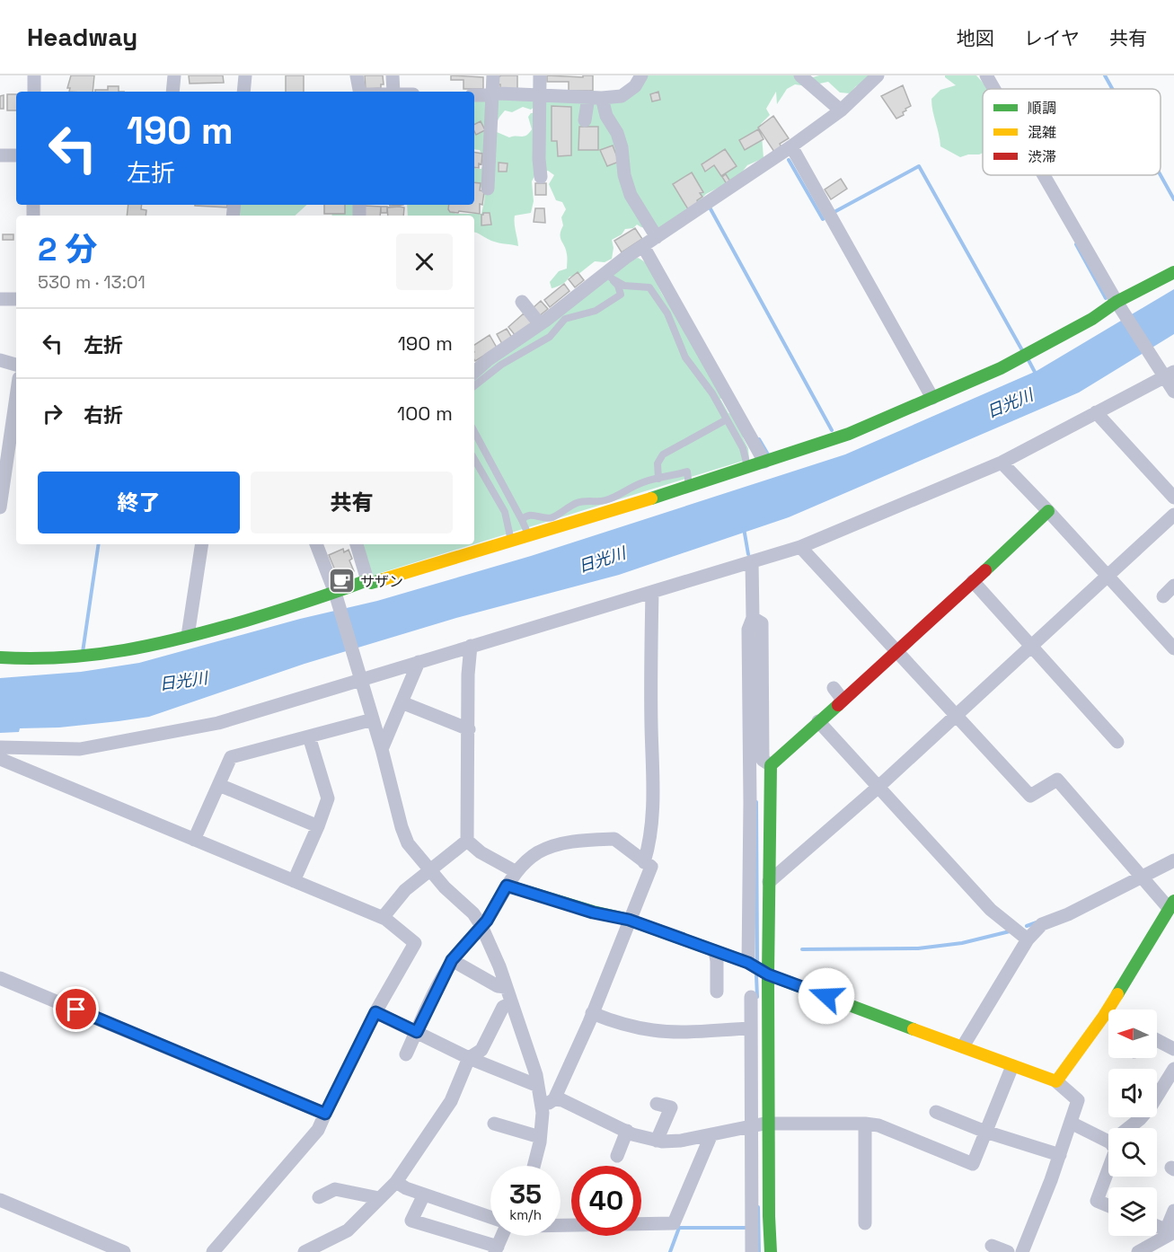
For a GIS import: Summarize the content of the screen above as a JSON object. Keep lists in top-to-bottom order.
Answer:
{
  "water": ["日光川"],
  "places": {
    "cafe": ["サザン"]
  },
  "legend": ["順調", "混雑", "渋滞"],
  "north": "left",
  "page": {
    "header": "Headway",
    "nav": ["地図", "レイヤ", "共有"],
    "turn": ["190 m", "左折"],
    "heading": ["2 分", "530 m · 13:01"],
    "list": [
      {
        "name": "左折",
        "value": "190 m"
      },
      {
        "name": "右折",
        "value": "100 m"
      }
    ],
    "buttons": ["終了", "共有"],
    "speed": "35 km/h",
    "limit": "40"
  }
}
